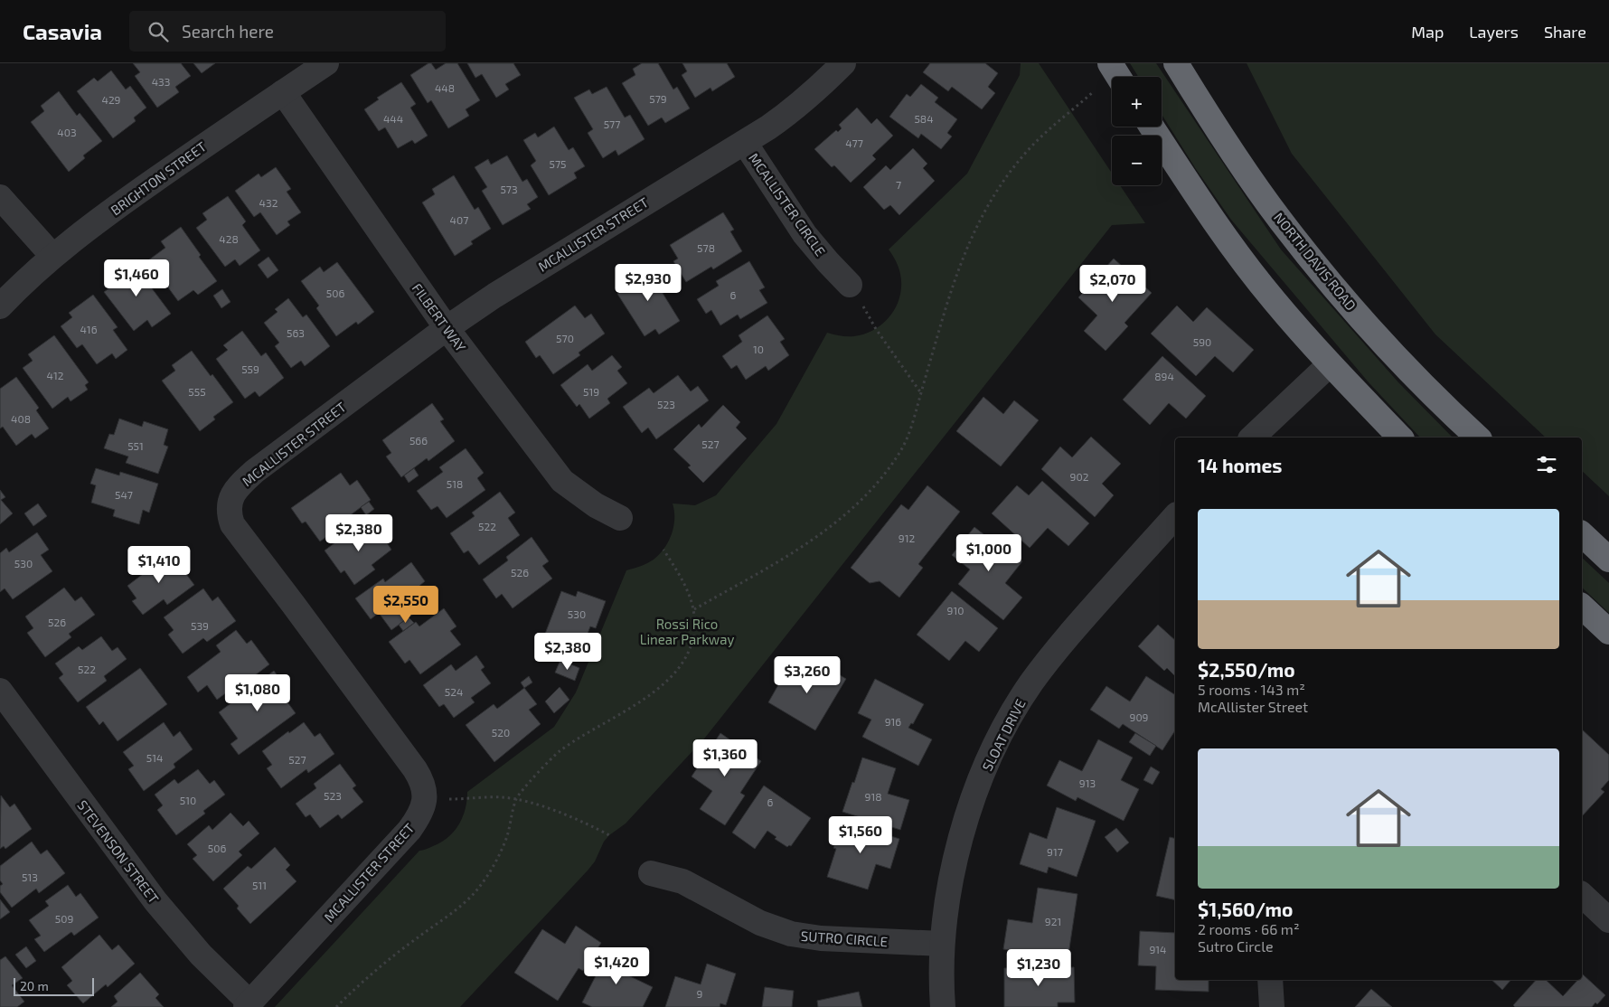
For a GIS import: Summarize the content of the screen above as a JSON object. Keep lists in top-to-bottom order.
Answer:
{
  "streets": {
    "highway": ["NORTH DAVIS ROAD"],
    "street": [
      "BRIGHTON STREET",
      "MCALLISTER CIRCLE",
      "MCALLISTER STREET",
      "FILBERT WAY",
      "SLOAT DRIVE",
      "STEVENSON STREET",
      "SUTRO CIRCLE"
    ]
  },
  "crossings": [
    ["BRIGHTON STREET", "FILBERT WAY"],
    ["MCALLISTER CIRCLE", "MCALLISTER STREET"],
    ["MCALLISTER STREET", "FILBERT WAY"],
    ["MCALLISTER STREET", "STEVENSON STREET"],
    ["SLOAT DRIVE", "SUTRO CIRCLE"]
  ],
  "parks": ["Rossi Rico Linear Parkway"],
  "house_numbers": [
    "433",
    "448",
    "579",
    "429",
    "444",
    "584",
    "577",
    "403",
    "477",
    "575",
    "7",
    "573",
    "432",
    "407",
    "428",
    "578",
    "506",
    "6",
    "416",
    "563",
    "570",
    "590",
    "10",
    "559",
    "412",
    "894",
    "555",
    "519",
    "523",
    "408",
    "566",
    "527",
    "551",
    "902",
    "518",
    "547",
    "522",
    "912",
    "530",
    "526",
    "910",
    "530",
    "526",
    "539",
    "522",
    "524",
    "909",
    "916",
    "520",
    "514",
    "527",
    "913",
    "523",
    "918",
    "510",
    "6",
    "506",
    "917",
    "513",
    "511",
    "509",
    "921",
    "914",
    "9"
  ],
  "scale_bar": "20 m",
  "page": {
    "header": "Casavia",
    "search": "Search here",
    "nav": ["Map", "Layers", "Share"],
    "map_buttons": ["+", "−"],
    "price": [
      "$1,460",
      "$2,930",
      "$2,070",
      "$2,380",
      "$1,000",
      "$1,410",
      "$2,550",
      "$2,380",
      "$3,260",
      "$1,080",
      "$1,360",
      "$1,560",
      "$1,420",
      "$1,230"
    ],
    "heading": "14 homes",
    "list": [
      {
        "name": "$2,550/mo",
        "note": "5 rooms · 143 m² · McAllister Street"
      },
      {
        "name": "$1,560/mo",
        "note": "2 rooms · 66 m² · Sutro Circle"
      }
    ],
    "scale": "20 m"
  }
}
